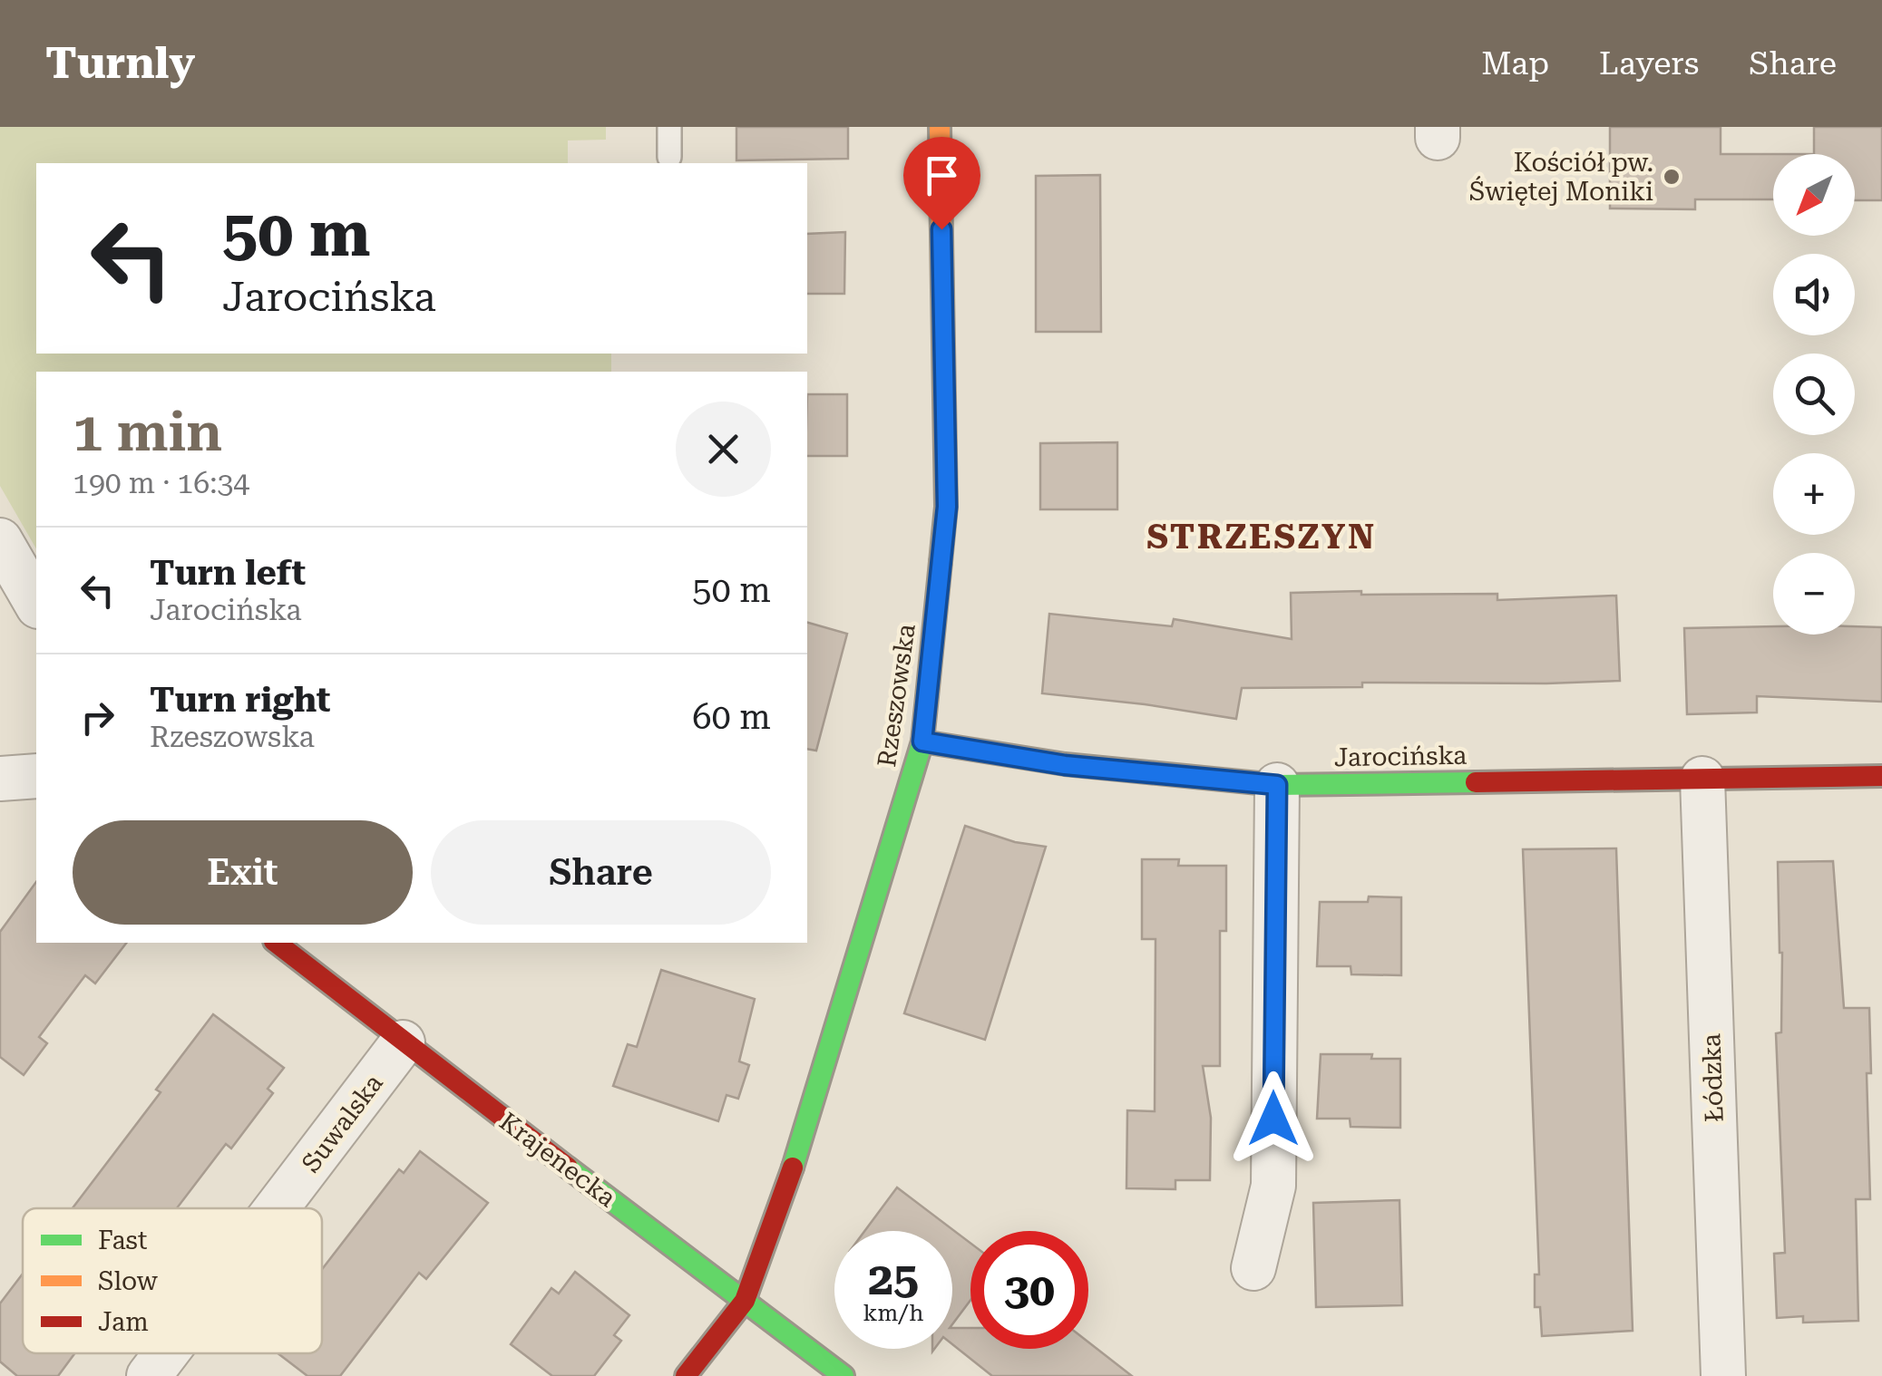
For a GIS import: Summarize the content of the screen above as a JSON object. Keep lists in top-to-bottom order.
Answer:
{
  "streets": {
    "street": [
      "Rzeszowska",
      "Jarocińska",
      "Łódzka",
      "Suwalska",
      "Krajenecka"
    ]
  },
  "crossings": [
    ["Rzeszowska", "Jarocińska"],
    ["Rzeszowska", "Krajenecka"],
    ["Jarocińska", "Łódzka"],
    ["Suwalska", "Krajenecka"]
  ],
  "districts": ["STRZESZYN"],
  "places": ["Kościół pw. Świętej Moniki"],
  "legend": ["Fast", "Slow", "Jam"],
  "north": "bottom left",
  "page": {
    "header": "Turnly",
    "nav": ["Map", "Layers", "Share"],
    "map_buttons": ["+", "−"],
    "turn": ["50 m", "Jarocińska"],
    "heading": ["1 min", "190 m · 16:34"],
    "list": [
      {
        "name": "Turn left",
        "note": "Jarocińska",
        "value": "50 m"
      },
      {
        "name": "Turn right",
        "note": "Rzeszowska",
        "value": "60 m"
      }
    ],
    "buttons": ["Exit", "Share"],
    "speed": "25 km/h",
    "limit": "30"
  }
}
